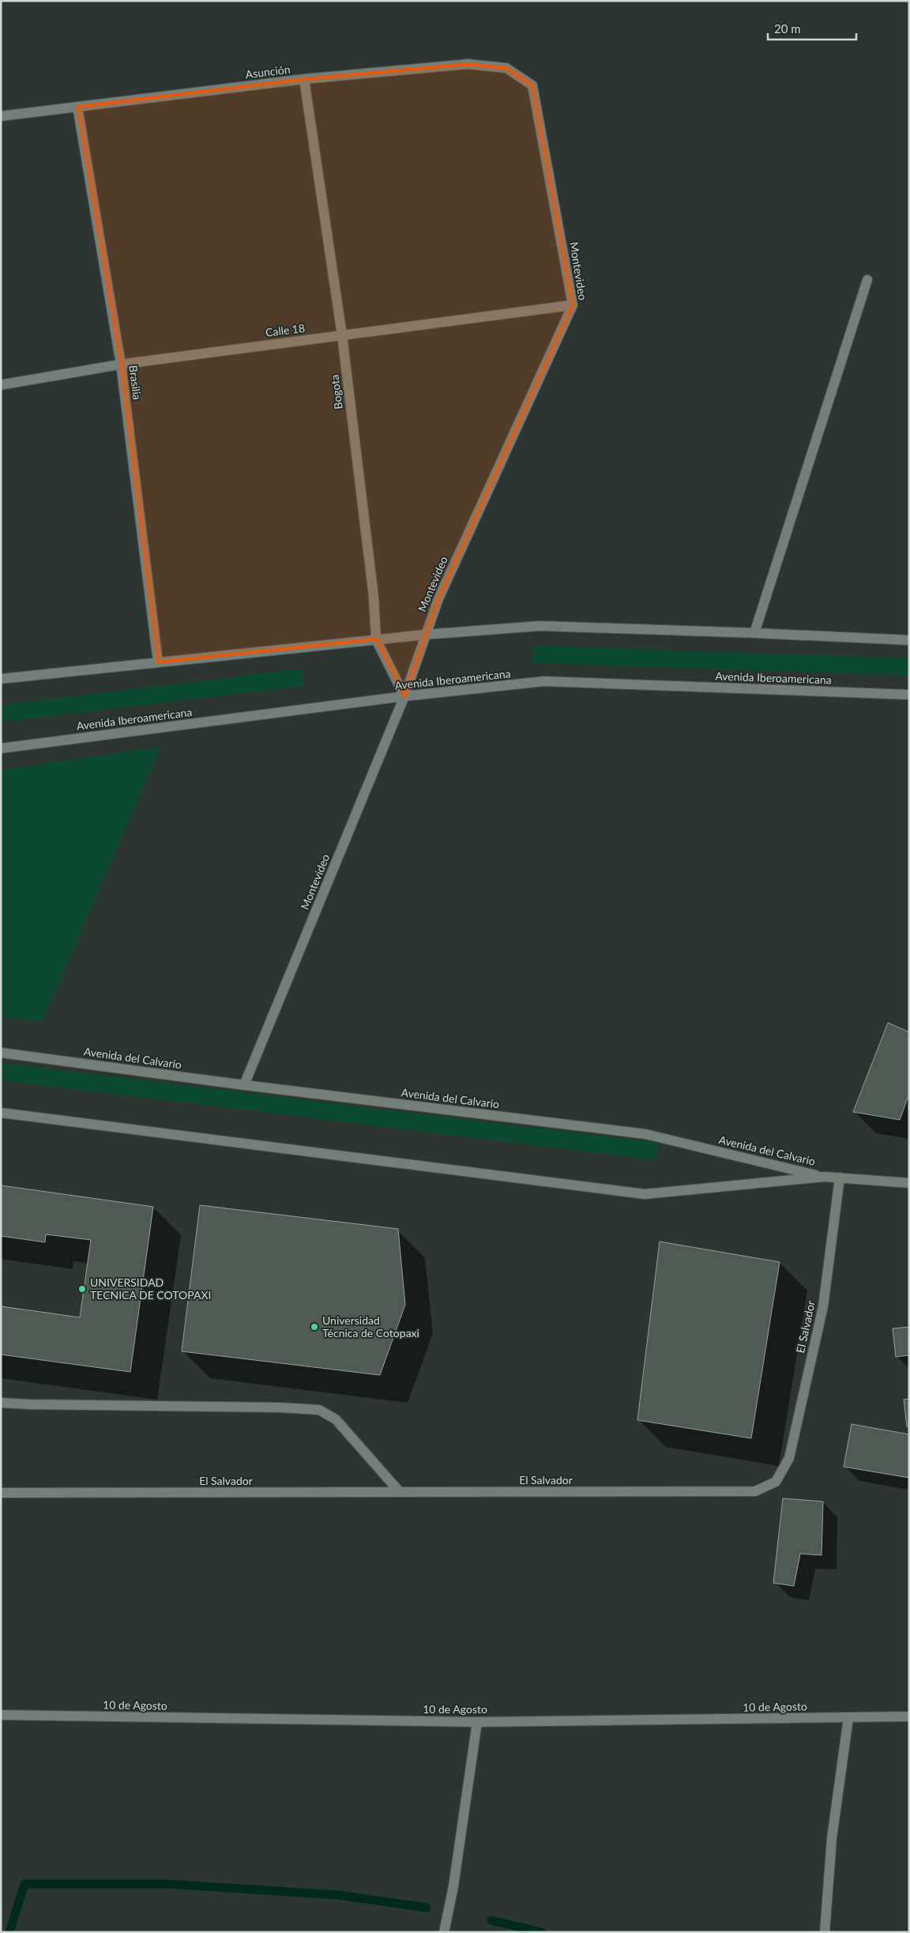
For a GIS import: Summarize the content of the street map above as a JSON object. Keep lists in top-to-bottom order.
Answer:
{
  "streets": {
    "street": [
      "Asunción",
      "Montevideo",
      "Calle 18",
      "Brasilia",
      "Bogota",
      "Avenida Iberoamericana",
      "Avenida del Calvario",
      "El Salvador",
      "10 de Agosto"
    ]
  },
  "crossings": [
    ["Asunción", "Montevideo"],
    ["Asunción", "Brasilia"],
    ["Asunción", "Bogota"],
    ["Montevideo", "Calle 18"],
    ["Montevideo", "Bogota"],
    ["Montevideo", "Avenida Iberoamericana"],
    ["Montevideo", "Avenida del Calvario"],
    ["Calle 18", "Brasilia"],
    ["Calle 18", "Bogota"],
    ["Bogota", "Avenida Iberoamericana"]
  ],
  "places": ["UNIVERSIDAD TECNICA DE COTOPAXI", "Universidad Técnica de Cotopaxi"],
  "scale_bar": "20 m"
}
